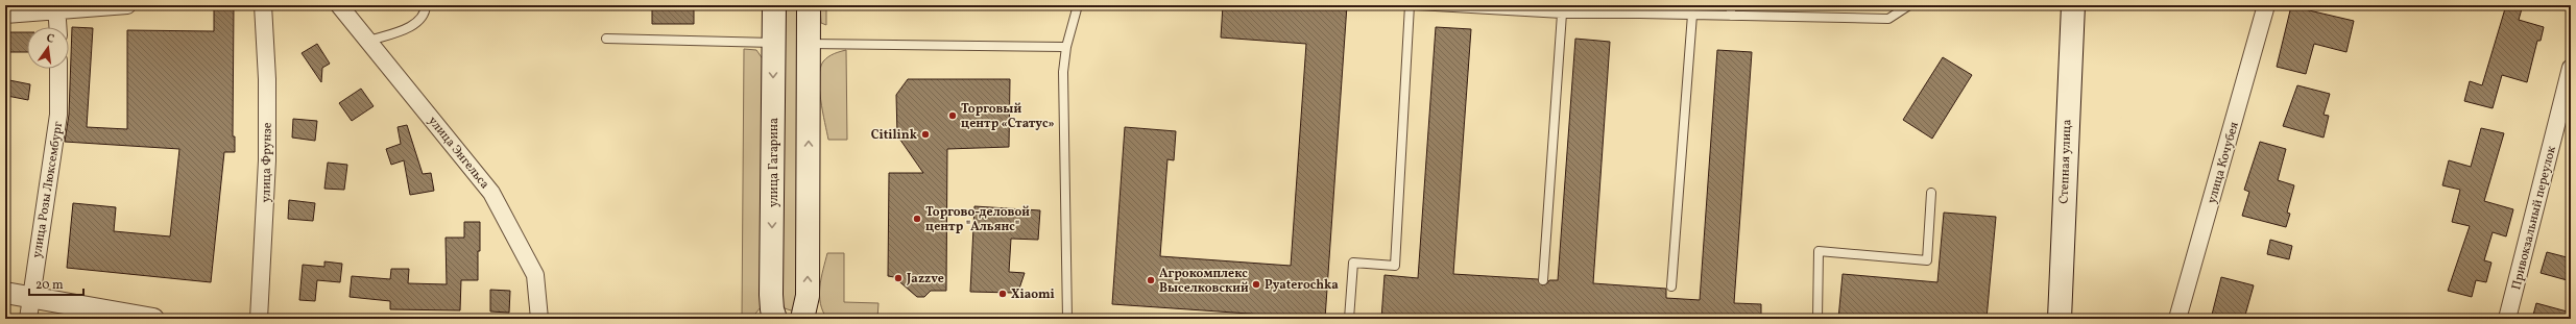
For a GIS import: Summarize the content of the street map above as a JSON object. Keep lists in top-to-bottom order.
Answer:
{
  "streets": {
    "main road": ["Степная улица", "улица Гагарина"],
    "street": [
      "улица Энгельса",
      "улица Фрунзе",
      "улица Кочубея",
      "улица Розы Люксембург",
      "Привокзальный переулок"
    ]
  },
  "places": [
    "Торговый центр «Статус»",
    "Citilink",
    "Торгово-деловой центр \"Альянс\"",
    "Jazzve",
    "Агрокомплекс Выселковский",
    "Pyaterochka",
    "Xiaomi"
  ],
  "scale_bar": "20 m",
  "north": "top"
}
